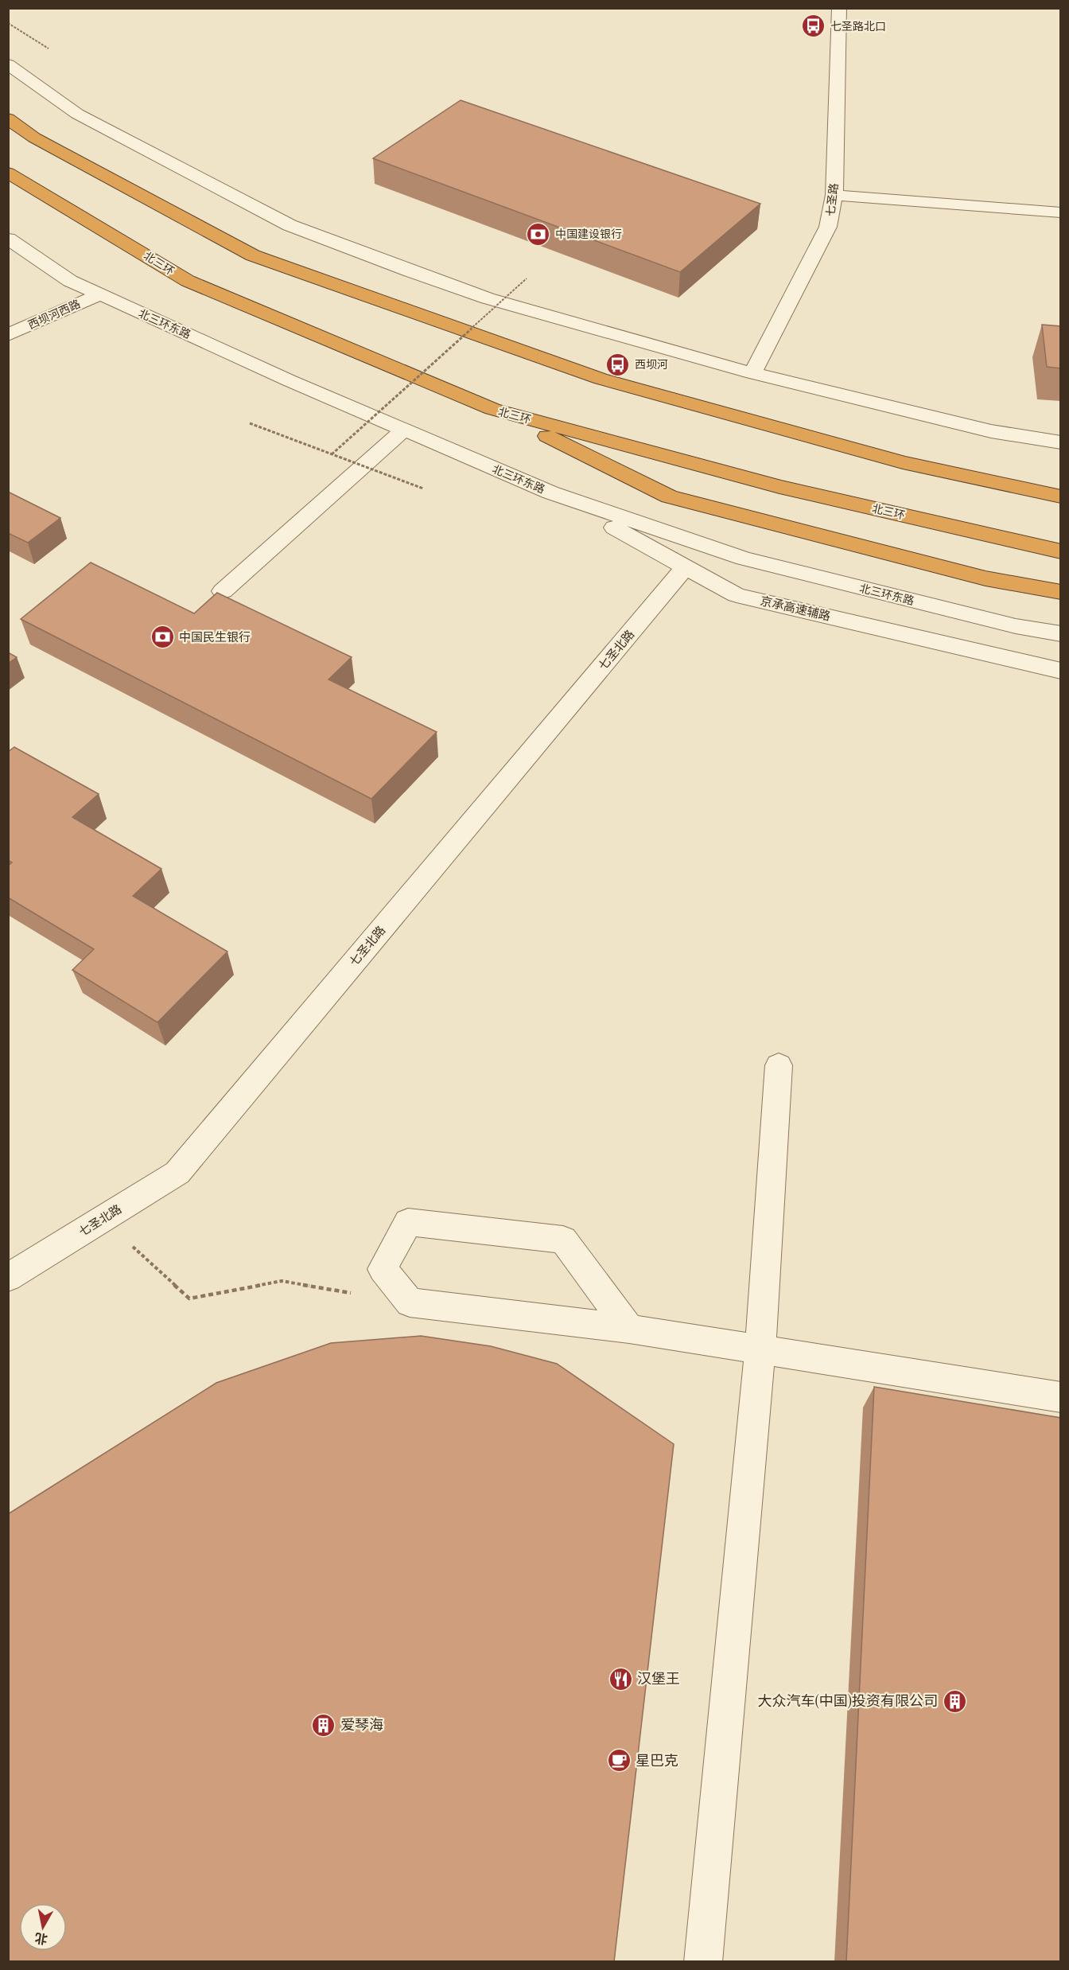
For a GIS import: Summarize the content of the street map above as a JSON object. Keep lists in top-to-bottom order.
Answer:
{
  "streets": {
    "highway": ["北三环"],
    "street": [
      "七圣路",
      "西坝河西路",
      "北三环东路",
      "京承高速辅路",
      "七圣北路"
    ]
  },
  "crossings": [
    ["西坝河西路", "北三环东路"],
    ["北三环东路", "京承高速辅路"],
    ["京承高速辅路", "七圣北路"]
  ],
  "places": {
    "bus stop": ["七圣路北口", "西坝河"],
    "bank": ["中国建设银行", "中国民生银行"],
    "restaurant": ["汉堡王"],
    "building": ["大众汽车(中国)投资有限公司", "爱琴海"],
    "cafe": ["星巴克"]
  },
  "north": "bottom"
}
